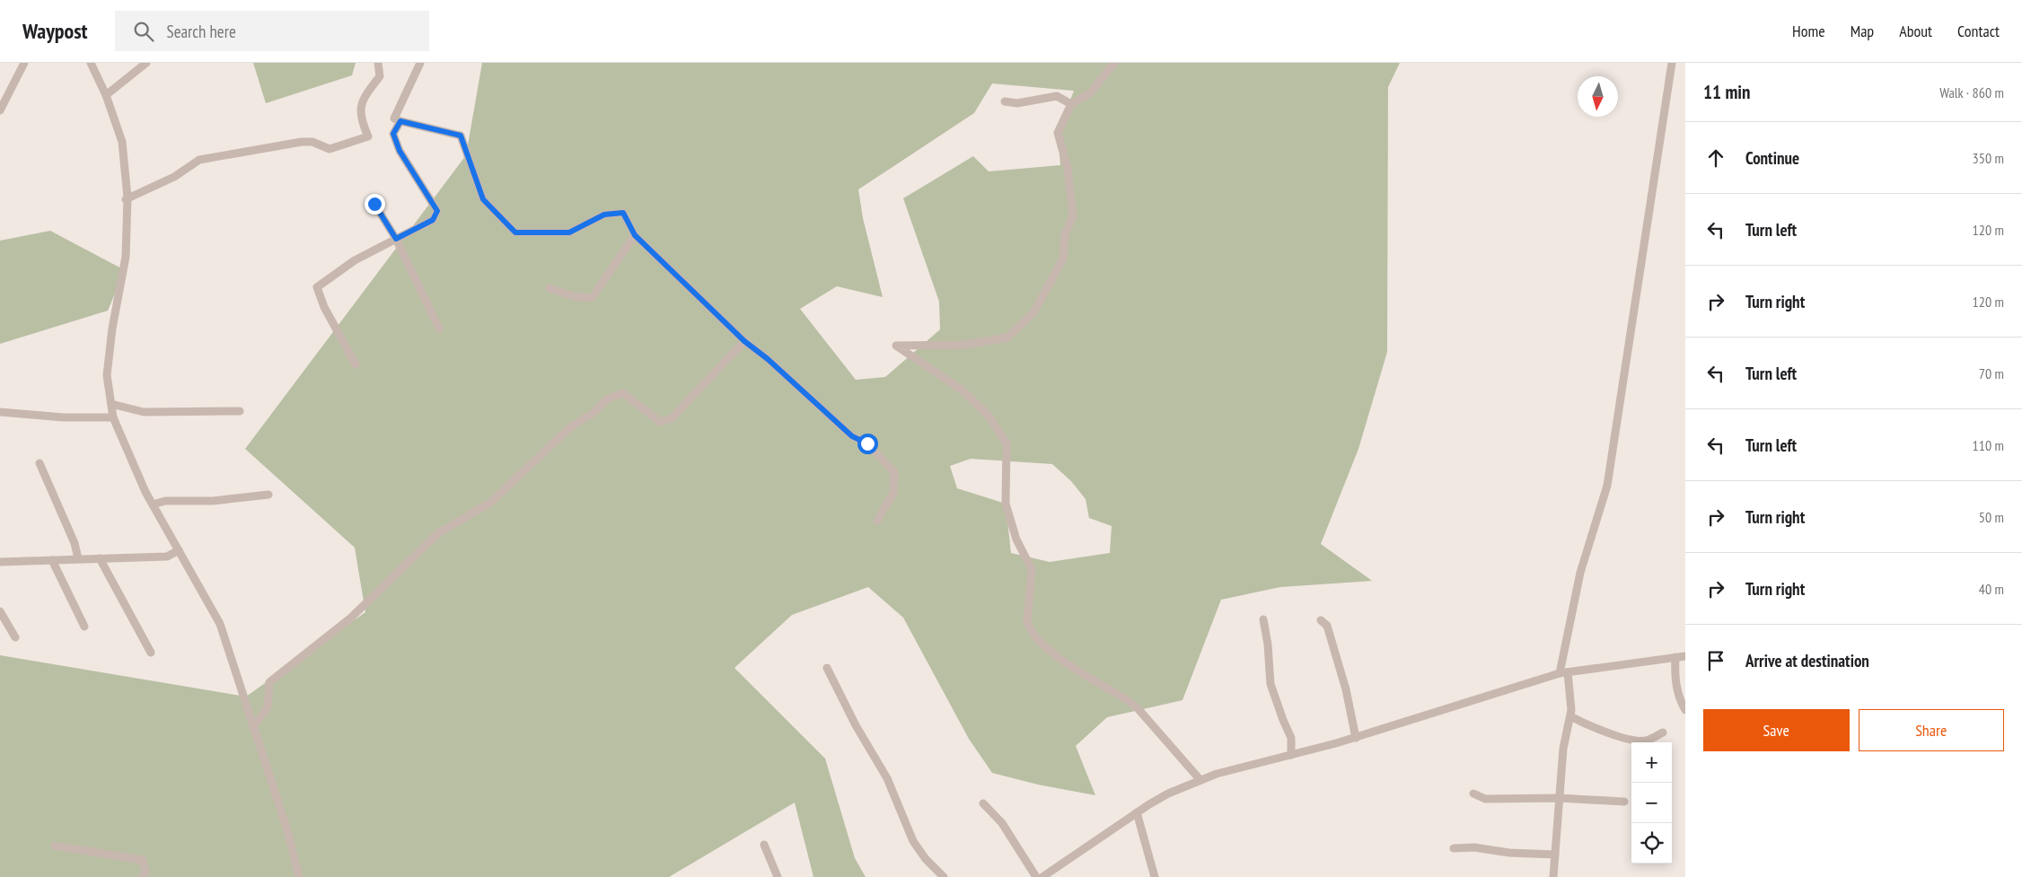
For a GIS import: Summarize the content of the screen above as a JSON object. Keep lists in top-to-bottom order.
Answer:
{
  "north": "bottom",
  "page": {
    "header": "Waypost",
    "search": "Search here",
    "nav": [
      "Home",
      "Map",
      "About",
      "Contact"
    ],
    "heading": ["11 min", "Walk · 860 m"],
    "list": [
      ["Continue", "350 m"],
      ["Turn left", "120 m"],
      ["Turn right", "120 m"],
      ["Turn left", "70 m"],
      ["Turn left", "110 m"],
      ["Turn right", "50 m"],
      ["Turn right", "40 m"],
      "Arrive at destination"
    ],
    "buttons": ["Save", "Share"],
    "map_buttons": ["+", "−"]
  }
}
